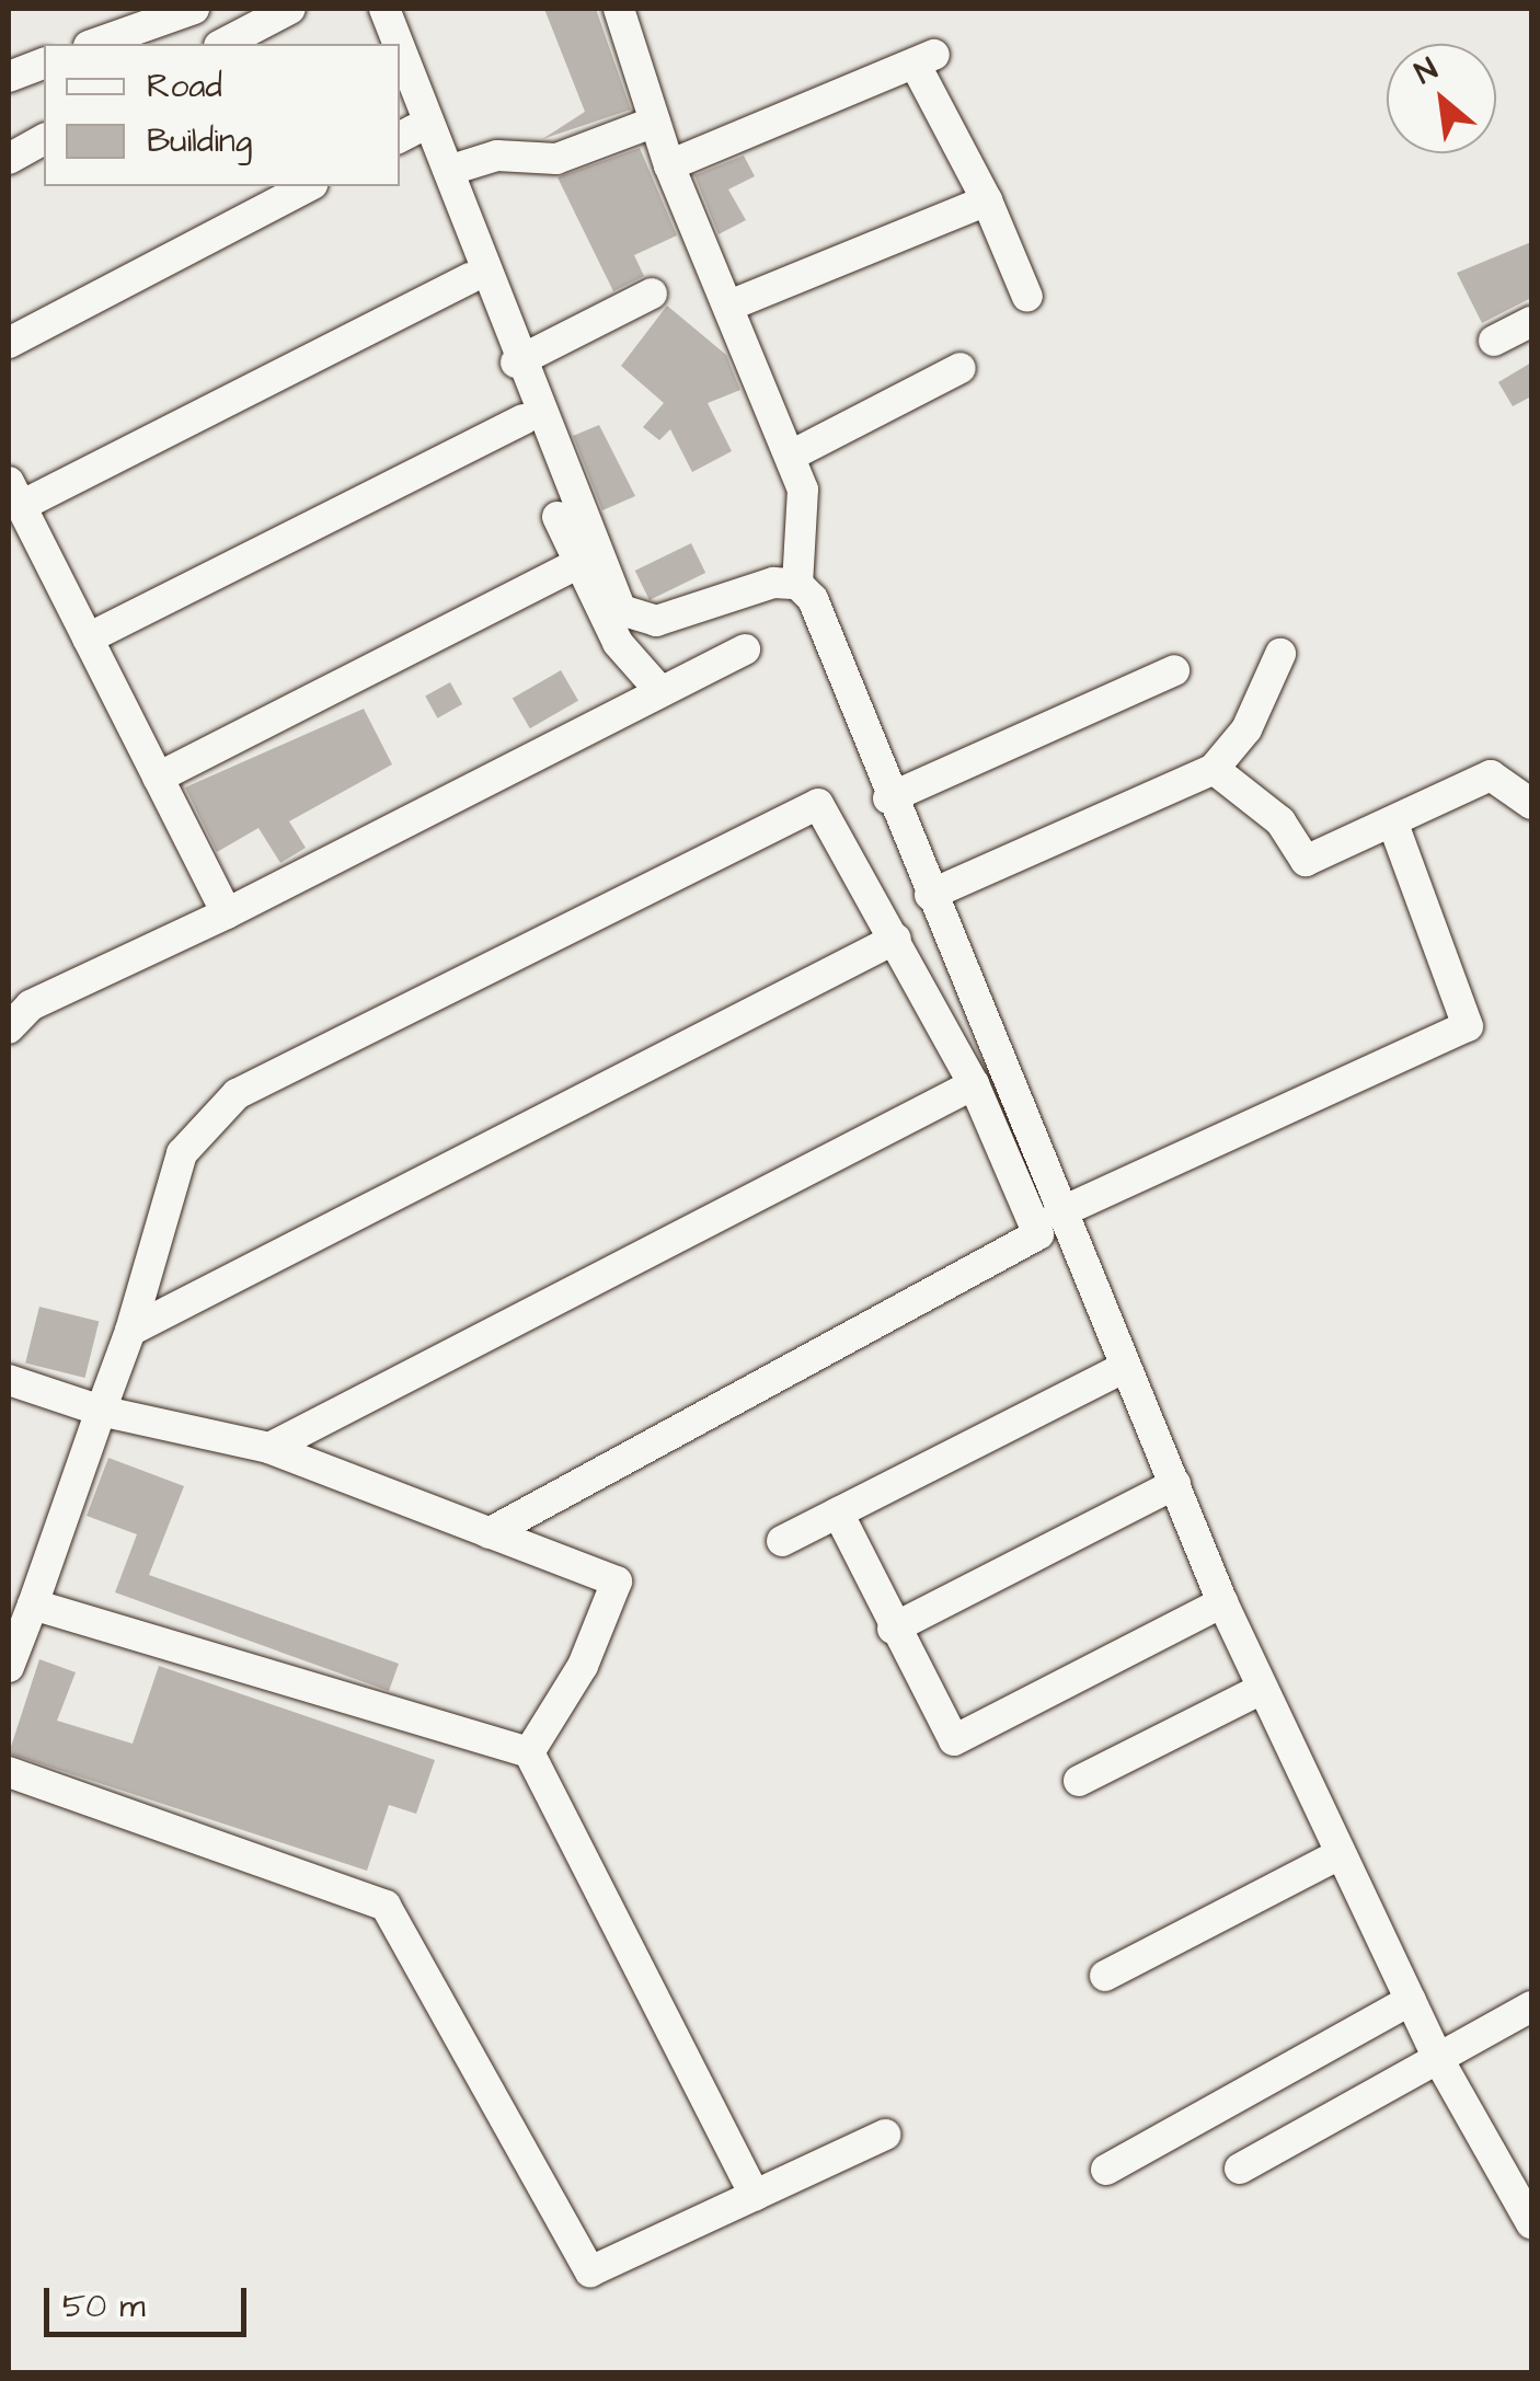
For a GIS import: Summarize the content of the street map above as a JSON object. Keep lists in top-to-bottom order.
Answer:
{
  "legend": ["Road", "Building"],
  "scale_bar": "50 m",
  "north": "top left"
}
